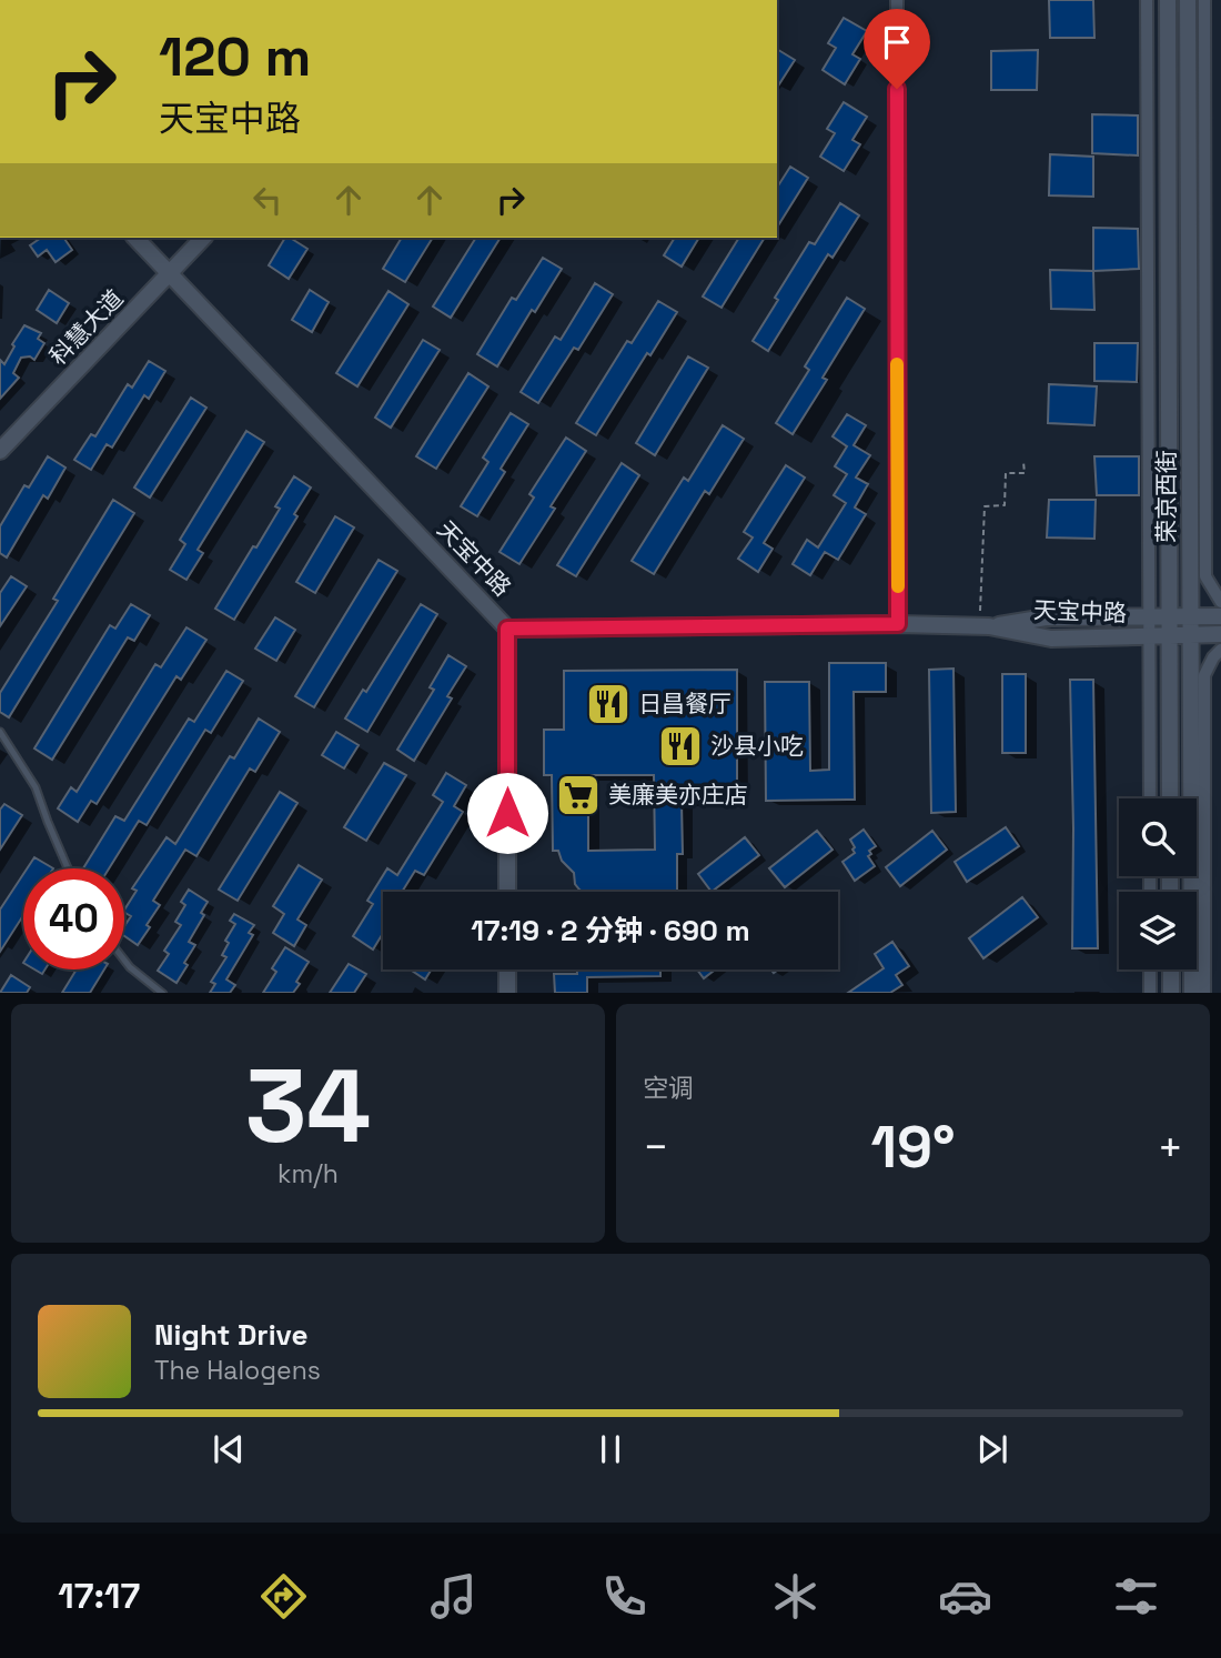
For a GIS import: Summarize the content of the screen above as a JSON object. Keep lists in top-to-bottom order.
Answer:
{
  "streets": {
    "street": ["科慧大道", "荣京西街", "天宝中路"]
  },
  "crossings": [
    ["科慧大道", "天宝中路"],
    ["荣京西街", "天宝中路"]
  ],
  "places": {
    "restaurant": ["日昌餐厅", "沙县小吃"],
    "supermarket": ["美廉美亦庄店"]
  },
  "page": {
    "turn": ["120 m", "天宝中路"],
    "limit": "40",
    "trip": "17:19 · 2 分钟 · 690 m",
    "tile": [
      ["34", "km/h"],
      "空调"
    ],
    "heat": ["−", "19°", "+"],
    "song": ["Night Drive", "The Halogens"],
    "tabs": "17:17"
  }
}
